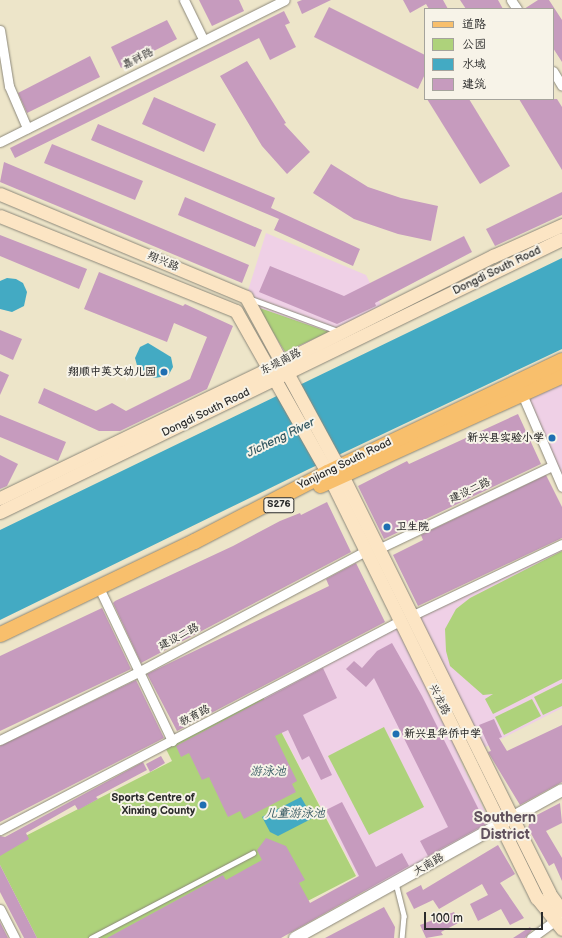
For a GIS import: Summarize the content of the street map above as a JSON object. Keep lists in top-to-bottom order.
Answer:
{
  "streets": {
    "main road": [
      "翔兴路",
      "Dongdi South Road",
      "东堤南路",
      "Yanjiang South Road",
      "S276",
      "兴龙路"
    ],
    "street": [
      "嘉祥路",
      "建设二路",
      "教育路",
      "大南路"
    ]
  },
  "crossings": [
    ["翔兴路", "Dongdi South Road"],
    ["翔兴路", "东堤南路"],
    ["翔兴路", "兴龙路"],
    ["Dongdi South Road", "东堤南路"],
    ["Dongdi South Road", "兴龙路"],
    ["东堤南路", "兴龙路"],
    ["Yanjiang South Road", "兴龙路"],
    ["建设二路", "兴龙路"],
    ["兴龙路", "教育路"],
    ["兴龙路", "大南路"]
  ],
  "districts": ["Southern District"],
  "water": ["Jicheng River", "游泳池", "儿童游泳池"],
  "places": [
    "翔顺中英文幼儿园",
    "新兴县实验小学",
    "卫生院",
    "新兴县华侨中学",
    "Sports Centre of Xinxing County"
  ],
  "legend": [
    "道路",
    "公园",
    "水域",
    "建筑"
  ],
  "scale_bar": "100 m"
}
